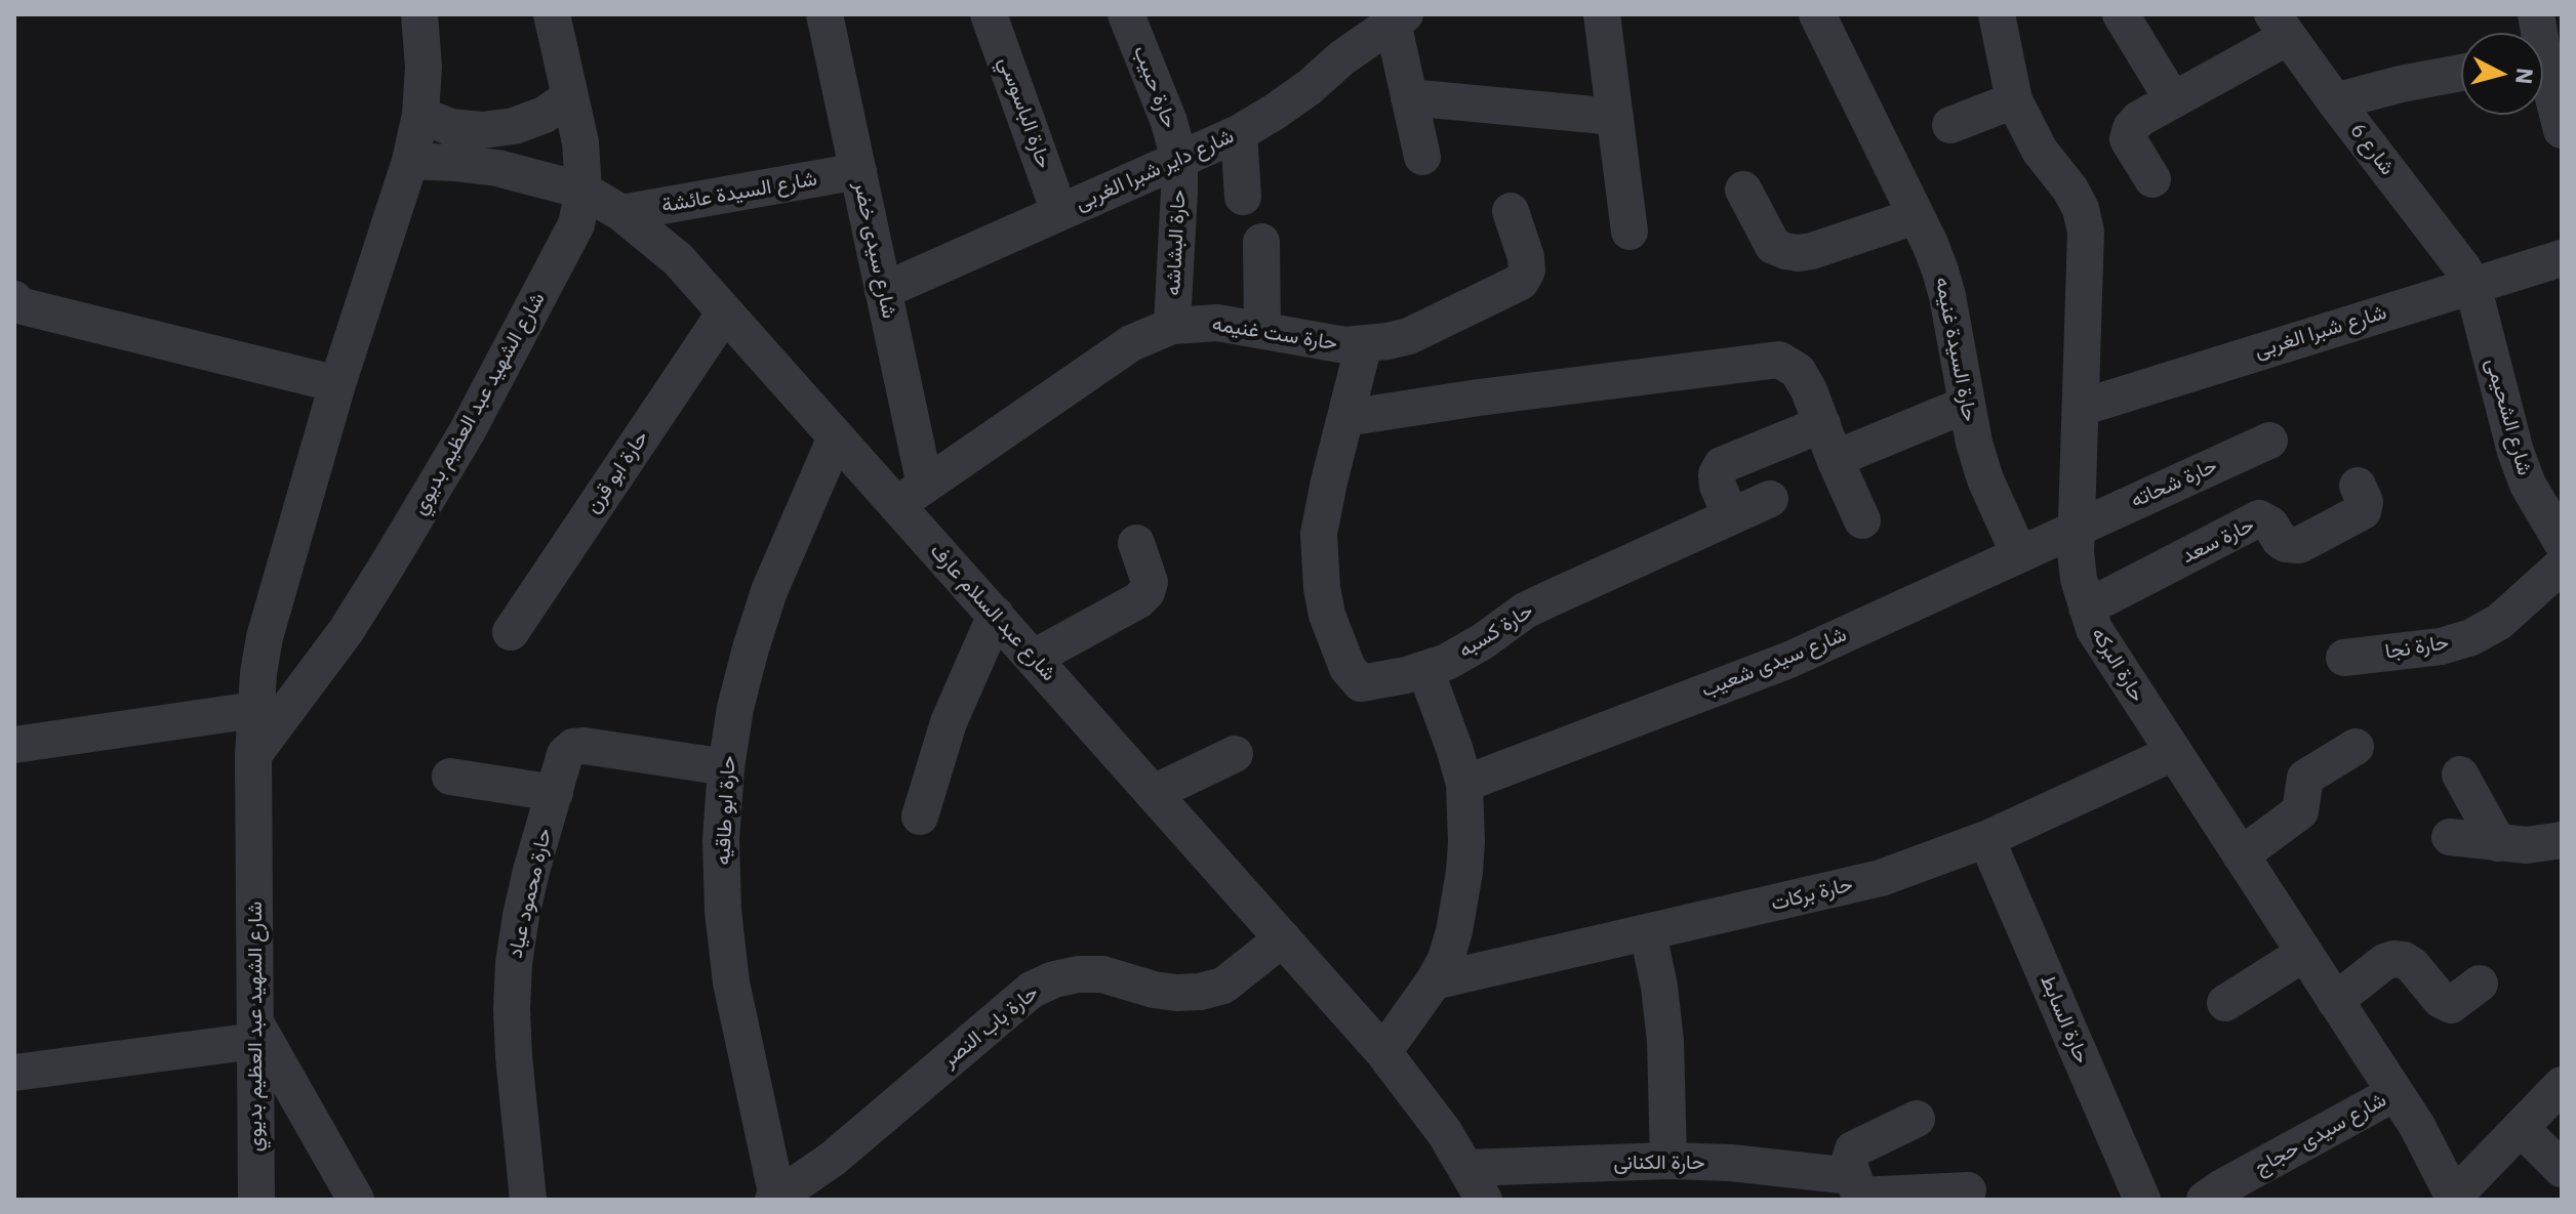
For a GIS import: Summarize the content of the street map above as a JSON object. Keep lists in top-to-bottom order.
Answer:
{
  "streets": {
    "street": [
      "حارة حبيب",
      "حارة الباسوسي",
      "شارع 6",
      "شارع داير شبرا الغربى",
      "شارع السيدة عائشة",
      "حارة البشاشه",
      "شارع سيدى خضر",
      "شارع شبرا الغربى",
      "حارة ست غنيمه",
      "حارة السيدة غنيمه",
      "شارع الشهيد عبد العظيم بديوي",
      "شارع الشحيمى",
      "حارة ابو قرن",
      "حارة شحاته",
      "حارة سعد",
      "شارع عبد السلام عارف",
      "حارة كسبه",
      "حارة نجا",
      "شارع سيدى شعيب",
      "حارة البركه",
      "حارة ابو طاقيه",
      "حارة محمود عياد",
      "حارة بركات",
      "حارة السابط",
      "حارة باب النصر",
      "شارع سيدى حجاج",
      "حارة الكنانى"
    ]
  },
  "crossings": [
    ["حارة حبيب", "شارع داير شبرا الغربى"],
    ["حارة حبيب", "حارة البشاشه"],
    ["حارة الباسوسي", "شارع داير شبرا الغربى"],
    ["شارع 6", "شارع شبرا الغربى"],
    ["شارع 6", "شارع الشحيمى"],
    ["شارع داير شبرا الغربى", "حارة البشاشه"],
    ["شارع داير شبرا الغربى", "شارع سيدى خضر"],
    ["شارع السيدة عائشة", "شارع سيدى خضر"],
    ["شارع السيدة عائشة", "شارع عبد السلام عارف"],
    ["حارة البشاشه", "حارة ست غنيمه"],
    ["شارع سيدى خضر", "حارة ست غنيمه"],
    ["شارع سيدى خضر", "شارع عبد السلام عارف"],
    ["شارع شبرا الغربى", "شارع الشحيمى"],
    ["شارع شبرا الغربى", "حارة البركه"],
    ["حارة ست غنيمه", "شارع عبد السلام عارف"],
    ["حارة ست غنيمه", "حارة كسبه"],
    ["حارة السيدة غنيمه", "شارع سيدى شعيب"],
    ["شارع الشهيد عبد العظيم بديوي", "شارع عبد السلام عارف"],
    ["حارة ابو قرن", "شارع عبد السلام عارف"],
    ["حارة شحاته", "شارع سيدى شعيب"],
    ["حارة شحاته", "حارة البركه"],
    ["حارة سعد", "حارة البركه"],
    ["شارع عبد السلام عارف", "حارة ابو طاقيه"],
    ["شارع عبد السلام عارف", "حارة باب النصر"],
    ["شارع عبد السلام عارف", "حارة الكنانى"],
    ["شارع سيدى شعيب", "حارة البركه"],
    ["حارة البركه", "حارة بركات"],
    ["حارة البركه", "شارع سيدى حجاج"],
    ["حارة ابو طاقيه", "حارة محمود عياد"],
    ["حارة ابو طاقيه", "حارة باب النصر"],
    ["حارة بركات", "حارة السابط"]
  ],
  "north": "right"
}
